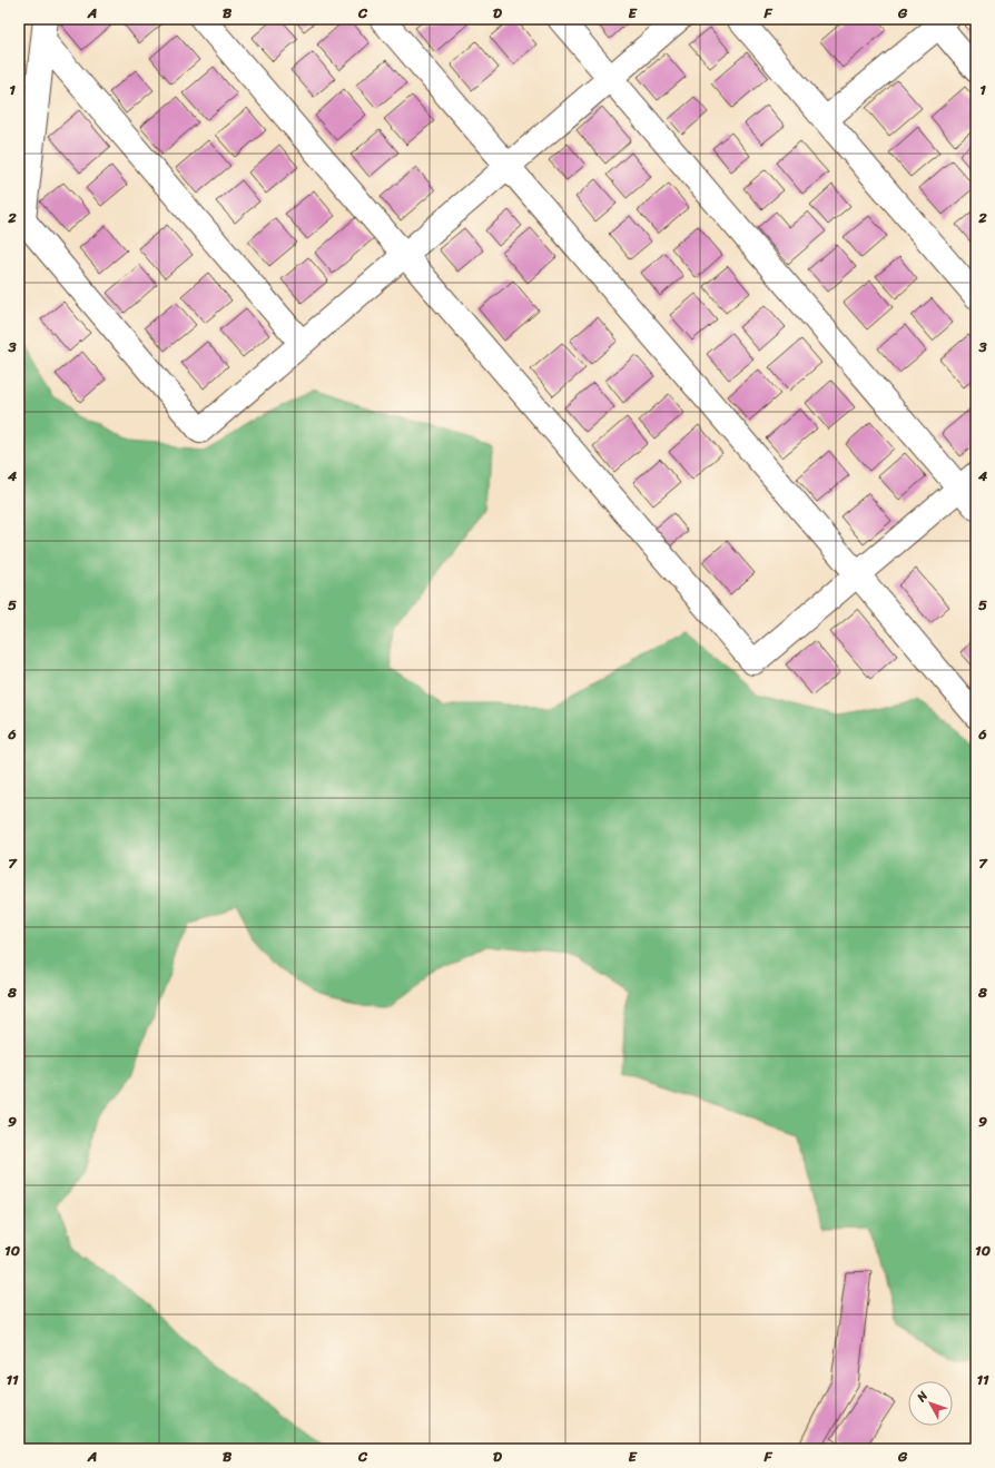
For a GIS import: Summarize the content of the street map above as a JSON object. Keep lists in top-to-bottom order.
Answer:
{
  "north": "top left",
  "grid": {
    "columns": [
      "A",
      "B",
      "C",
      "D",
      "E",
      "F",
      "G"
    ],
    "rows": [
      "1",
      "2",
      "3",
      "4",
      "5",
      "6",
      "7",
      "8",
      "9",
      "10",
      "11"
    ]
  }
}
